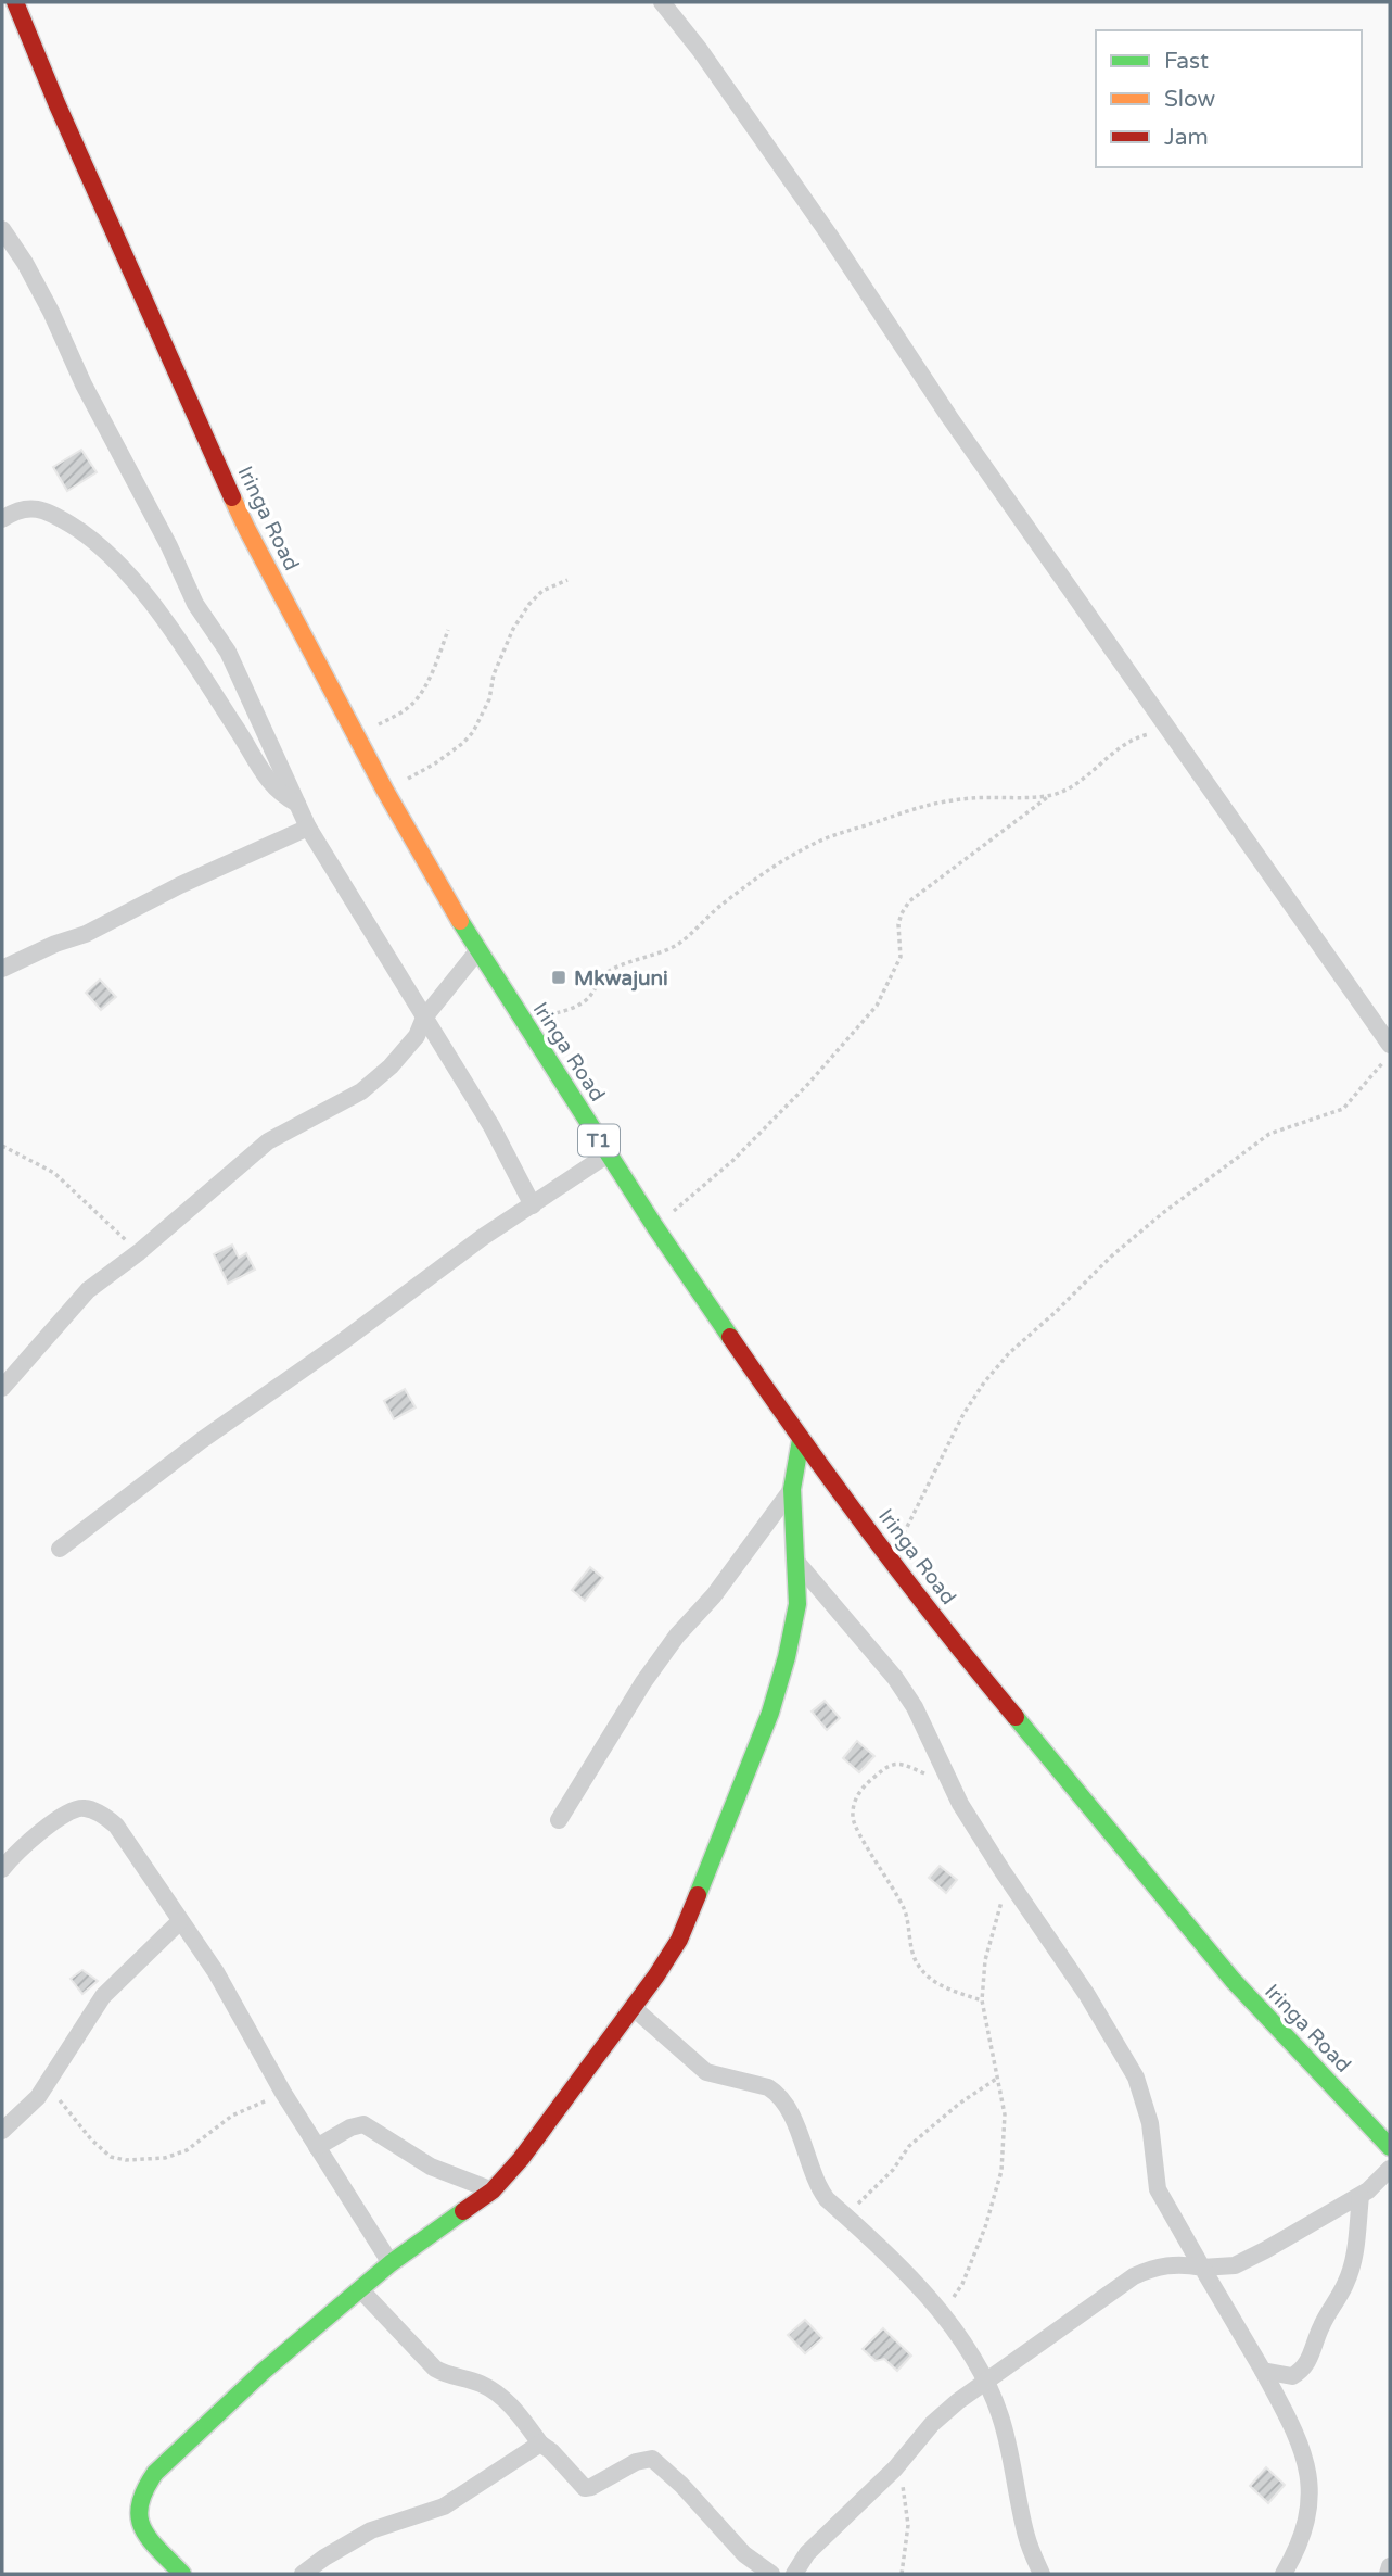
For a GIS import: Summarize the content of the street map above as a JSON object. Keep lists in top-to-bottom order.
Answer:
{
  "streets": {
    "main road": ["Iringa Road", "T1"]
  },
  "places": {
    "transit": ["Mkwajuni"]
  },
  "legend": ["Fast", "Slow", "Jam"]
}
